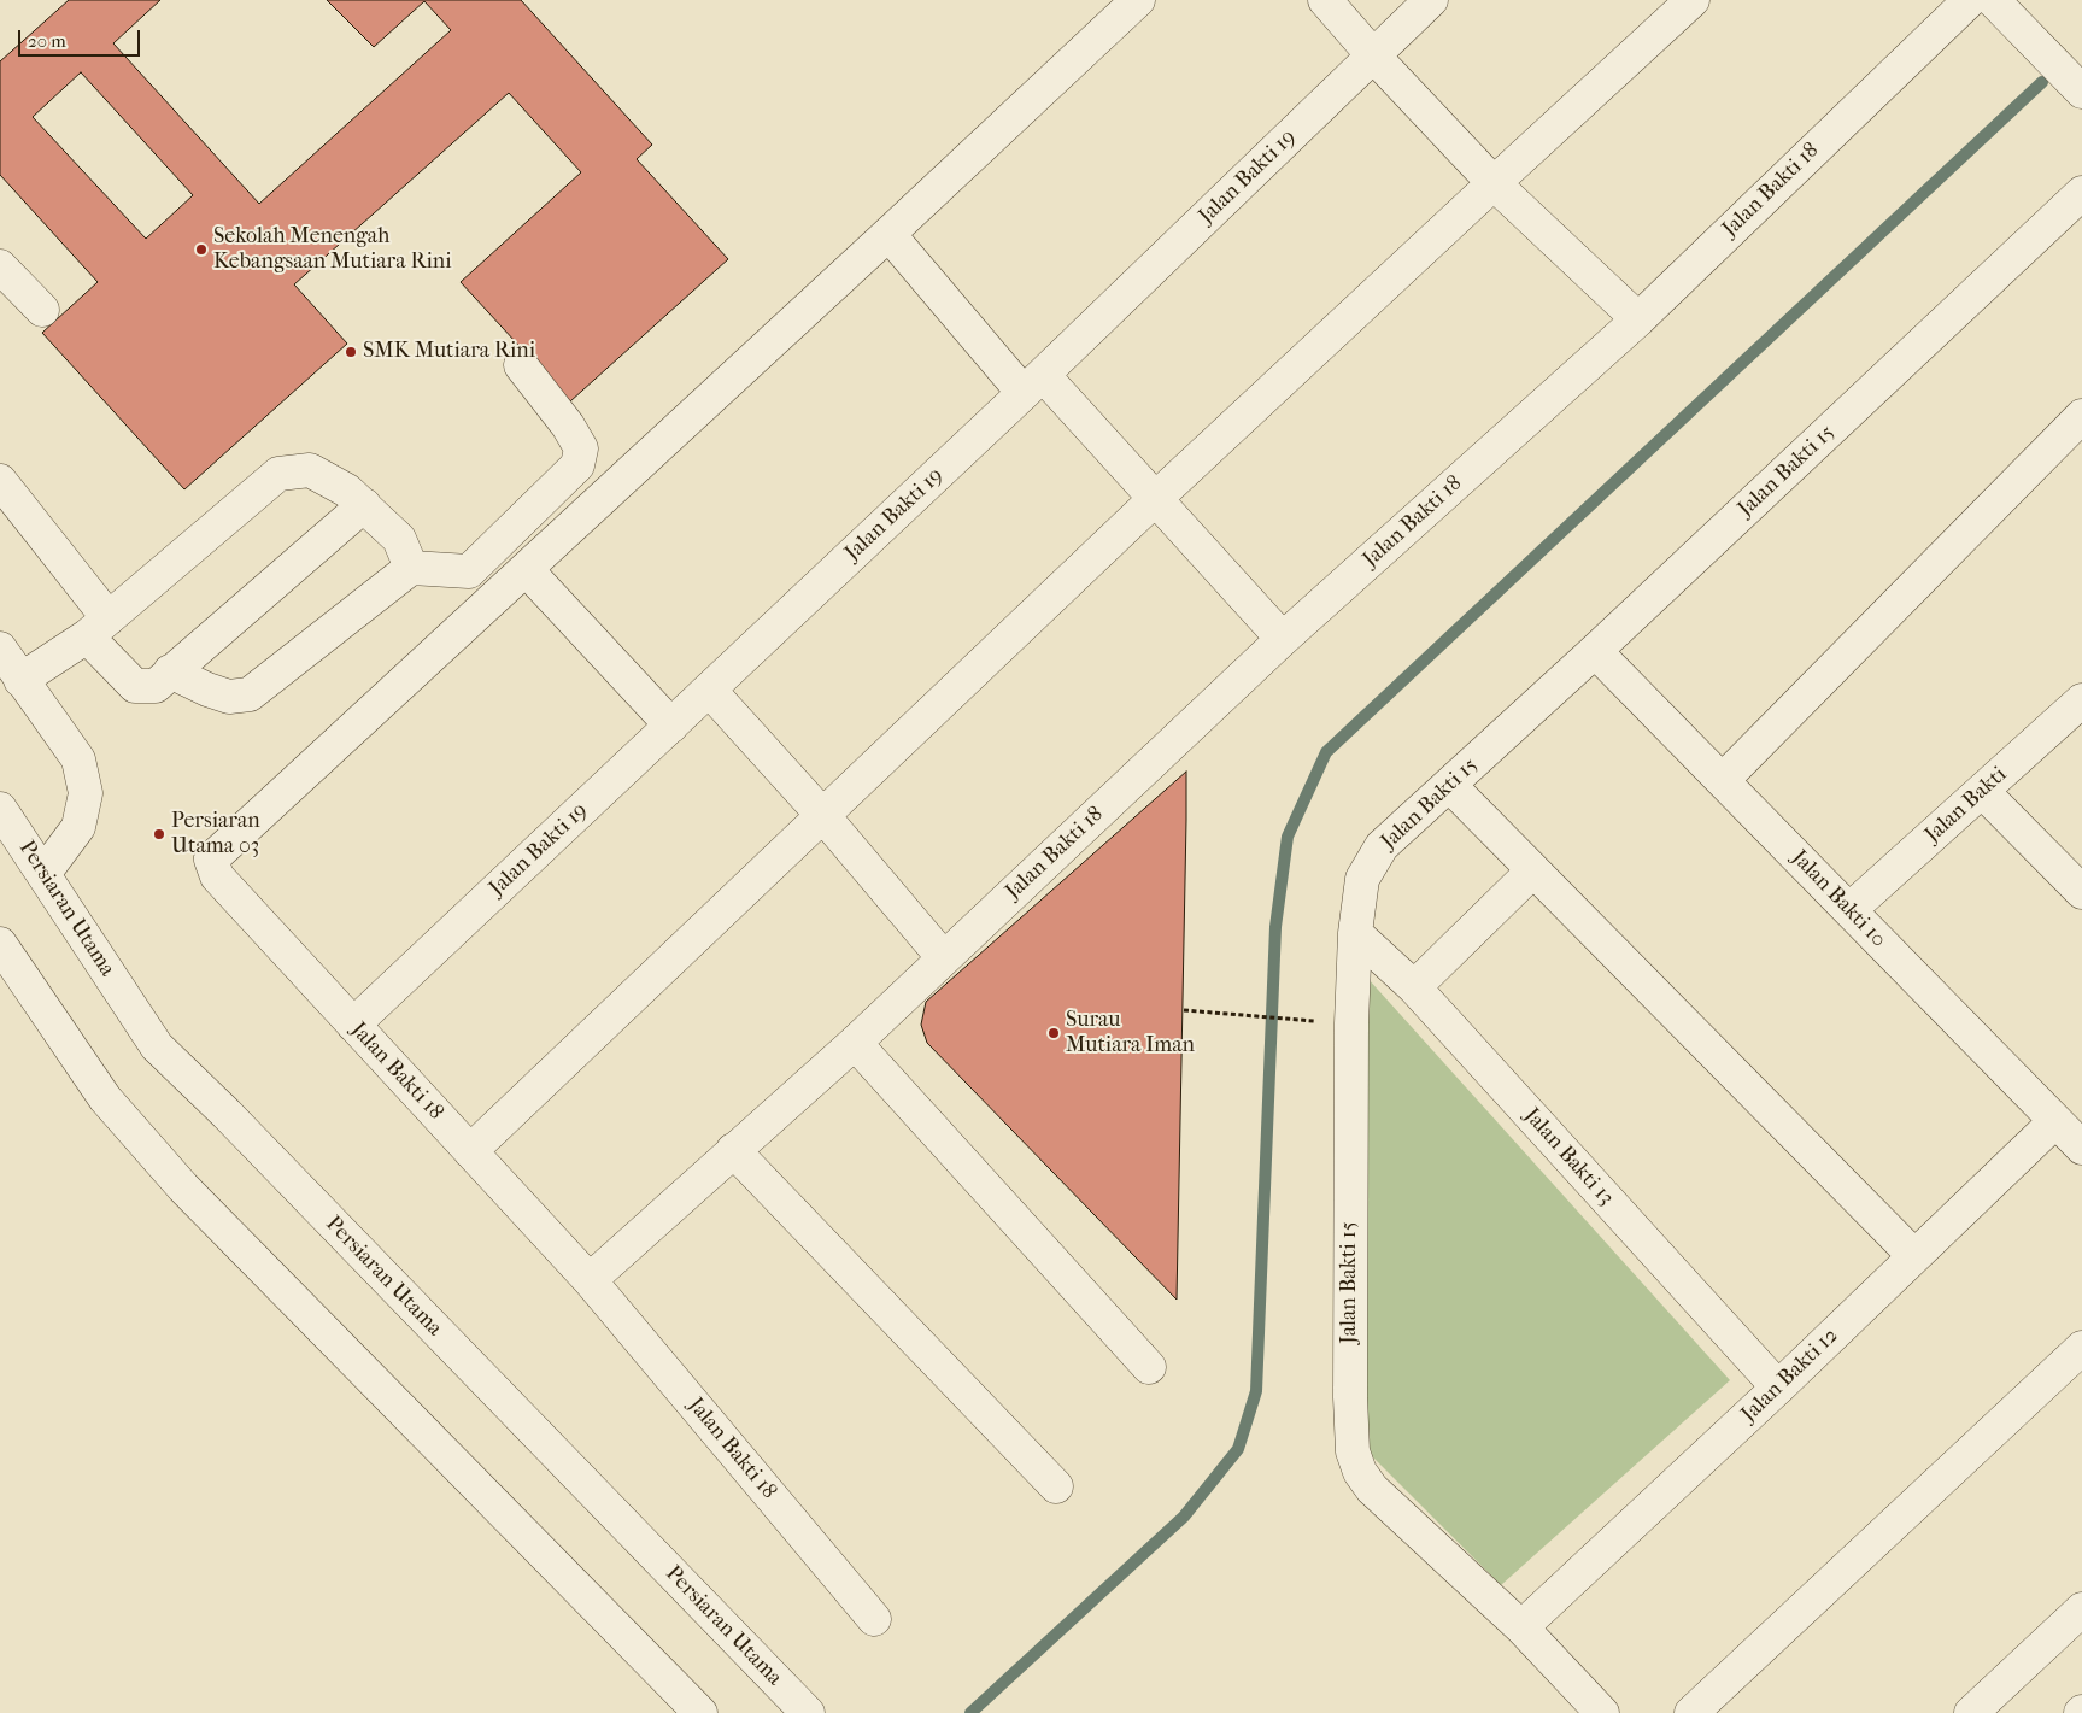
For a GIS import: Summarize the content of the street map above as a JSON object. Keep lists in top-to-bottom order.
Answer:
{
  "streets": {
    "street": [
      "Jalan Bakti 19",
      "Jalan Bakti 18",
      "Jalan Bakti 15",
      "Jalan Bakti",
      "Jalan Bakti 10",
      "Persiaran Utama",
      "Jalan Bakti 13",
      "Jalan Bakti 12"
    ]
  },
  "crossings": [
    ["Jalan Bakti 19", "Jalan Bakti 18"],
    ["Jalan Bakti 15", "Jalan Bakti 10"],
    ["Jalan Bakti 15", "Jalan Bakti 13"],
    ["Jalan Bakti 15", "Jalan Bakti 12"],
    ["Jalan Bakti", "Jalan Bakti 10"],
    ["Jalan Bakti 10", "Jalan Bakti 12"],
    ["Jalan Bakti 13", "Jalan Bakti 12"]
  ],
  "places": [
    "Sekolah Menengah Kebangsaan Mutiara Rini",
    "SMK Mutiara Rini",
    "Persiaran Utama 03",
    "Surau Mutiara Iman"
  ],
  "scale_bar": "20 m"
}
